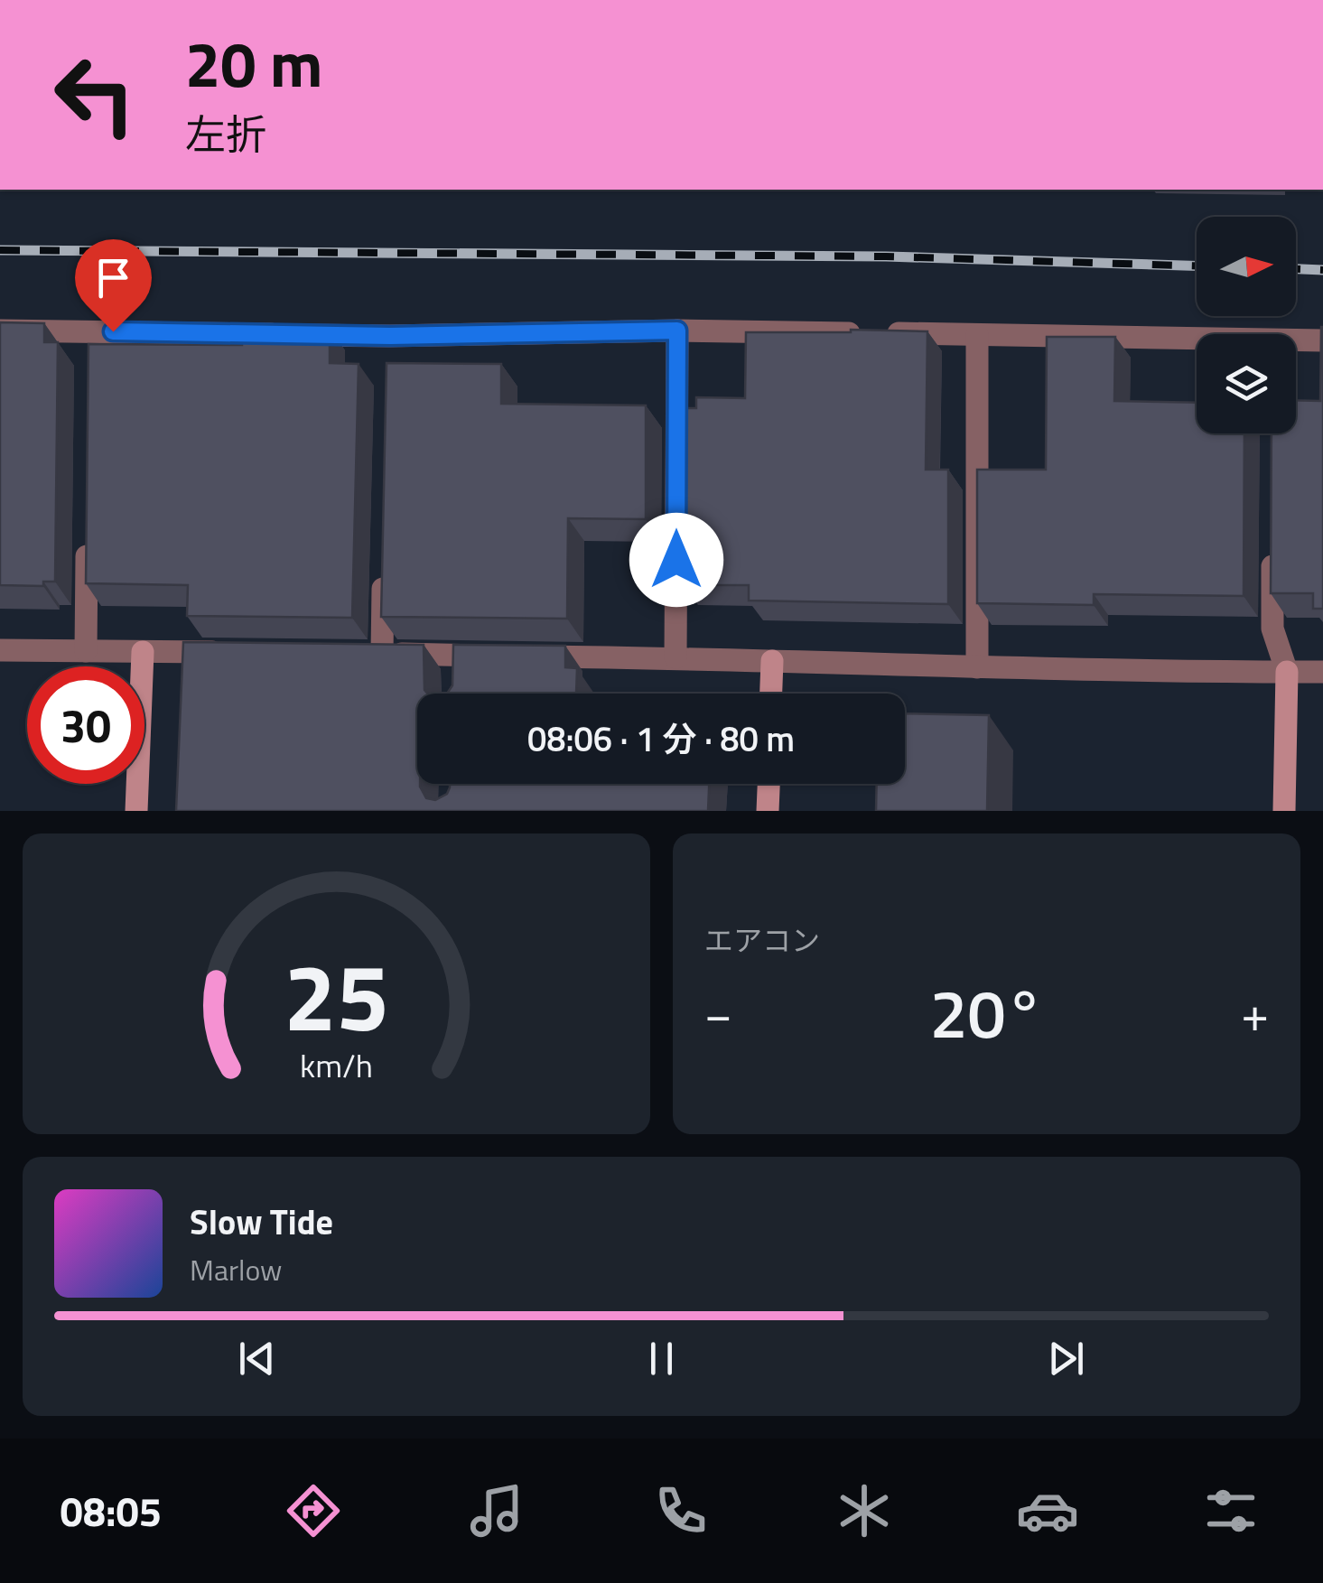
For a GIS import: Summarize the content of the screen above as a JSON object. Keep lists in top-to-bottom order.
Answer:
{
  "north": "right",
  "page": {
    "turn": ["20 m", "左折"],
    "limit": "30",
    "trip": "08:06 · 1 分 · 80 m",
    "tile": "エアコン",
    "heat": ["−", "20°", "+"],
    "song": ["Slow Tide", "Marlow"],
    "tabs": "08:05",
    "gauge": ["25", "km/h"]
  }
}
